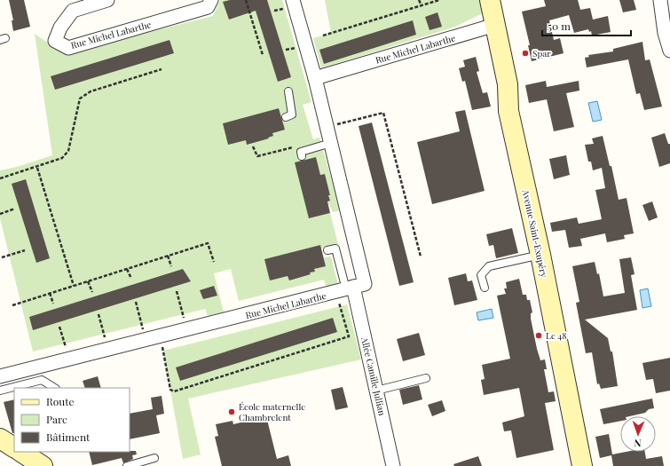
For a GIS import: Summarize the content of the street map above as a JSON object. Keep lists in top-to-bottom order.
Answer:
{
  "streets": {
    "main road": ["Avenue Saint-Exupéry"],
    "street": ["Rue Michel Labarthe", "Allée Camille Jullian"]
  },
  "crossings": [
    ["Rue Michel Labarthe", "Avenue Saint-Exupéry"],
    ["Rue Michel Labarthe", "Allée Camille Jullian"]
  ],
  "places": ["Spar", "Le 48", "École maternelle Chambrelent"],
  "legend": ["Route", "Parc", "Bâtiment"],
  "scale_bar": "50 m",
  "north": "bottom"
}
